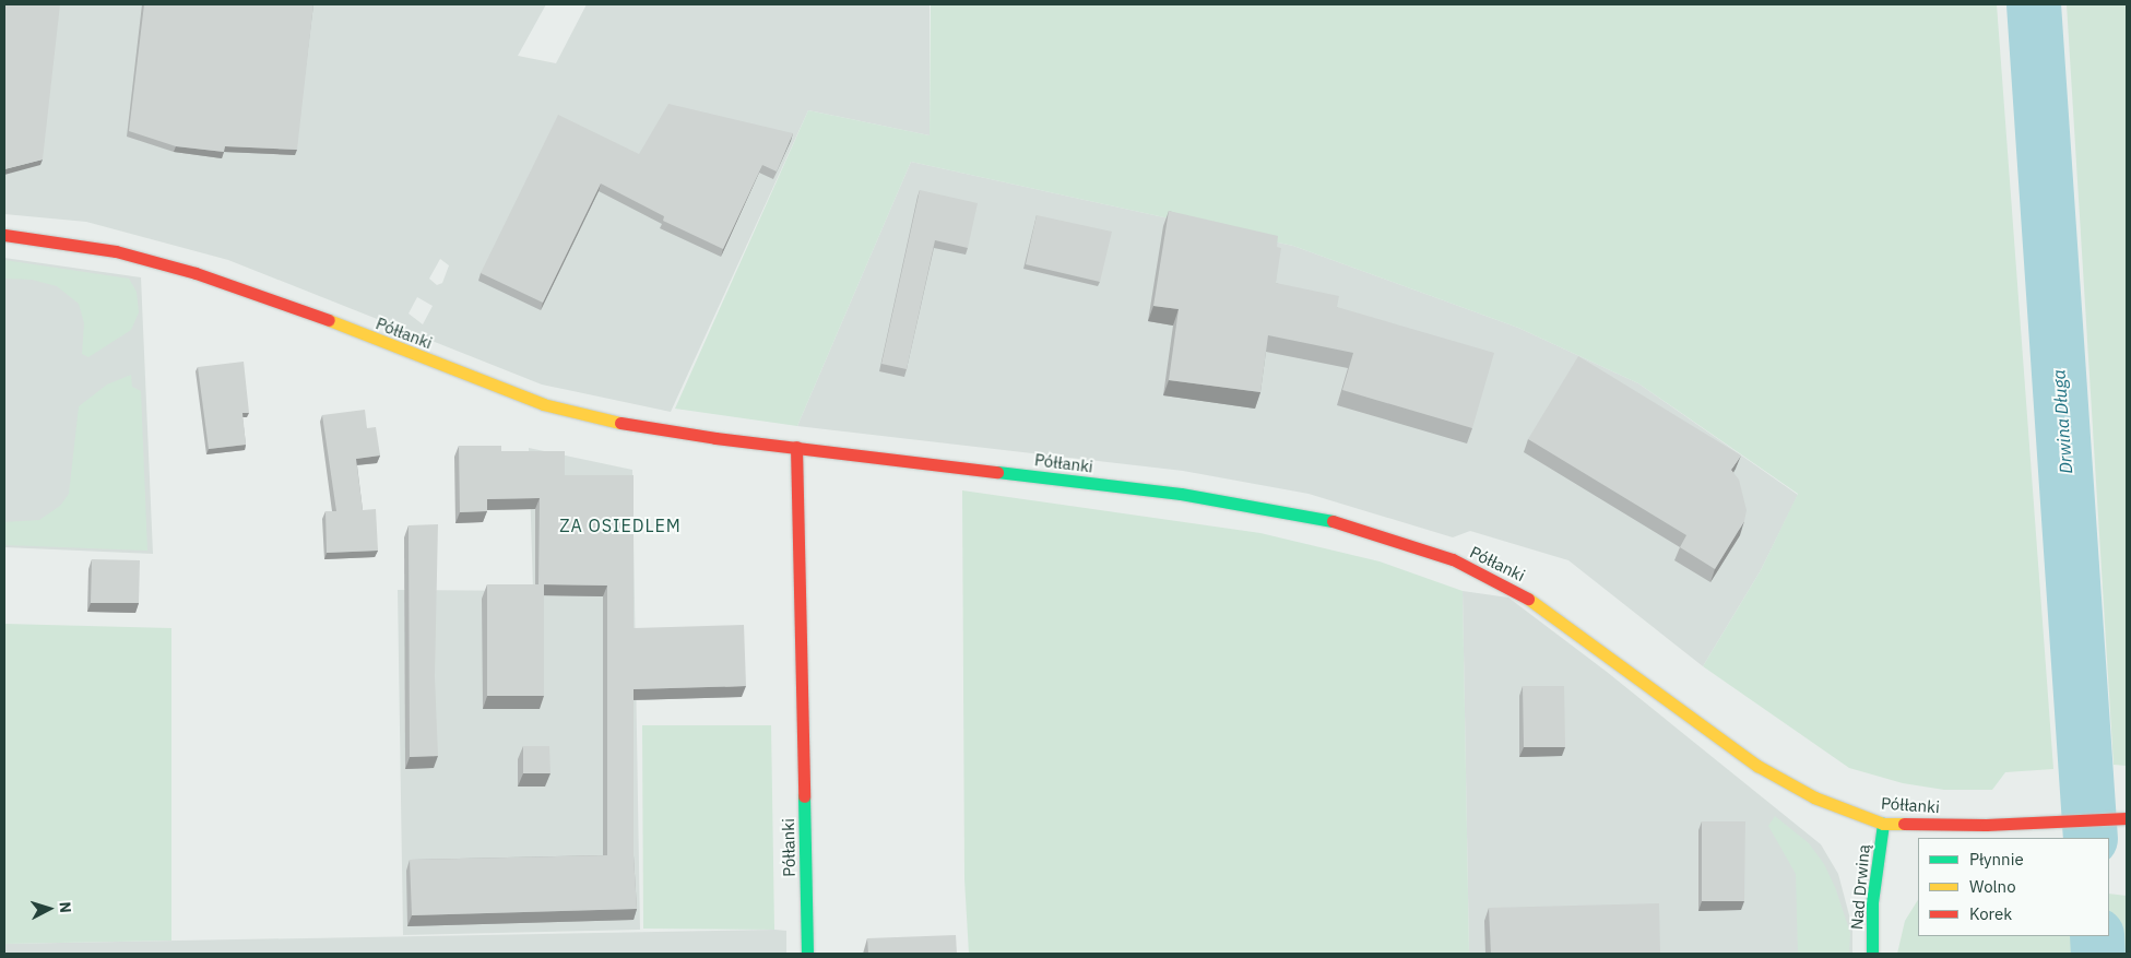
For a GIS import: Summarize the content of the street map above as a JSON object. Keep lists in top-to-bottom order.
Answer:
{
  "streets": {
    "street": ["Półłanki", "Nad Drwiną"]
  },
  "crossings": [
    ["Półłanki", "Nad Drwiną"]
  ],
  "districts": ["ZA OSIEDLEM"],
  "water": ["Drwina Długa"],
  "legend": ["Płynnie", "Wolno", "Korek"],
  "north": "right"
}
